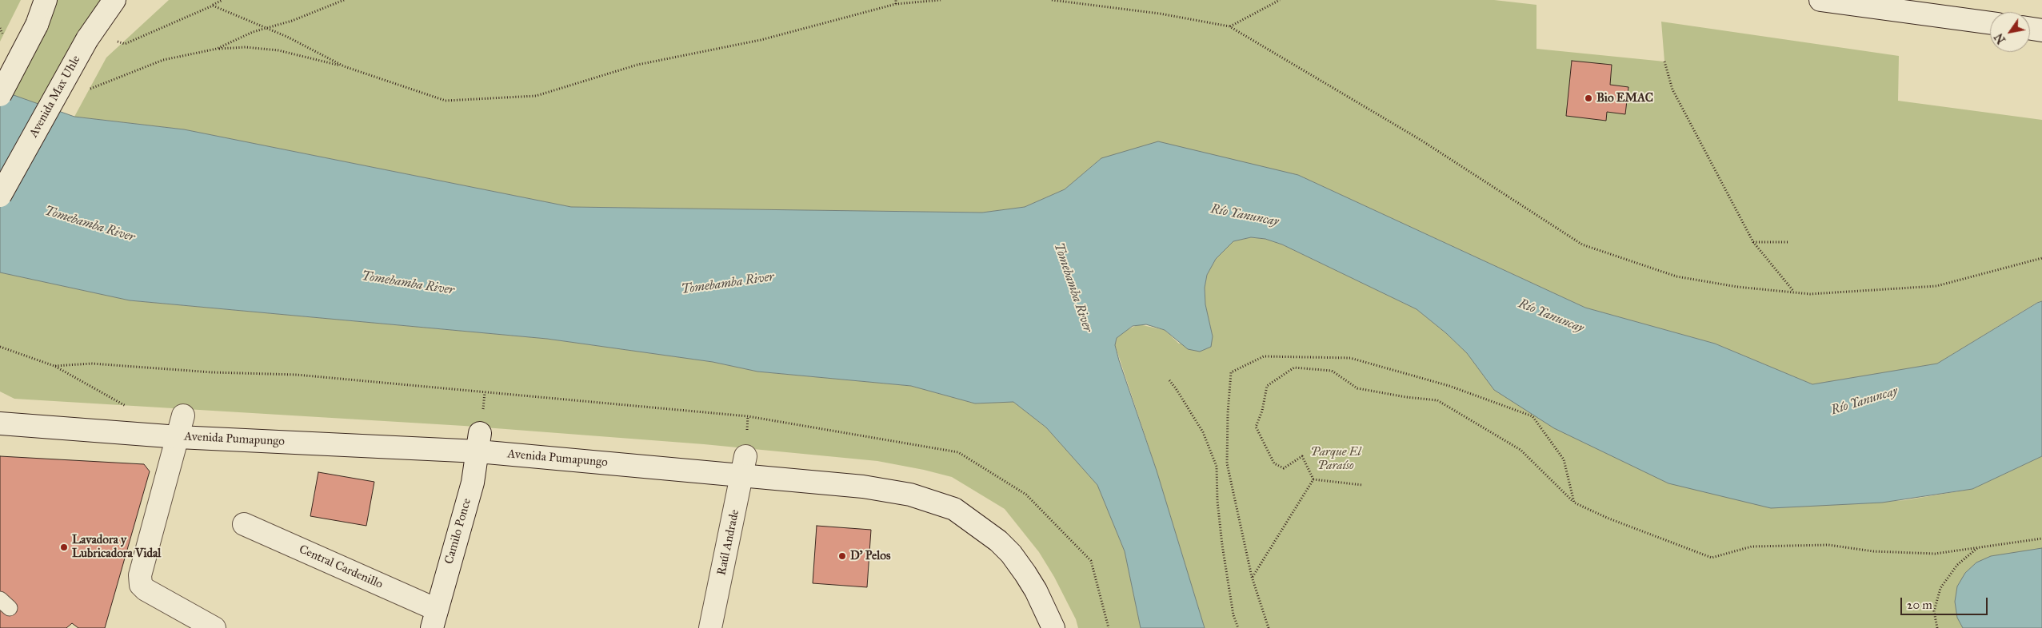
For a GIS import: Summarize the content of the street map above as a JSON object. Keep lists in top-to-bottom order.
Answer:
{
  "streets": {
    "main road": [
      "Avenida Max Uhle",
      "Avenida Pumapungo",
      "Camilo Ponce",
      "Raúl Andrade",
      "Central Cardenillo"
    ]
  },
  "crossings": [
    ["Avenida Pumapungo", "Camilo Ponce"],
    ["Avenida Pumapungo", "Raúl Andrade"],
    ["Camilo Ponce", "Central Cardenillo"]
  ],
  "water": ["Río Yanuncay", "Tomebamba River"],
  "parks": ["Parque El Paraíso"],
  "places": ["Bio EMAC", "Lavadora y Lubricadora Vidal", "D' Pelos"],
  "scale_bar": "20 m",
  "north": "bottom left"
}
